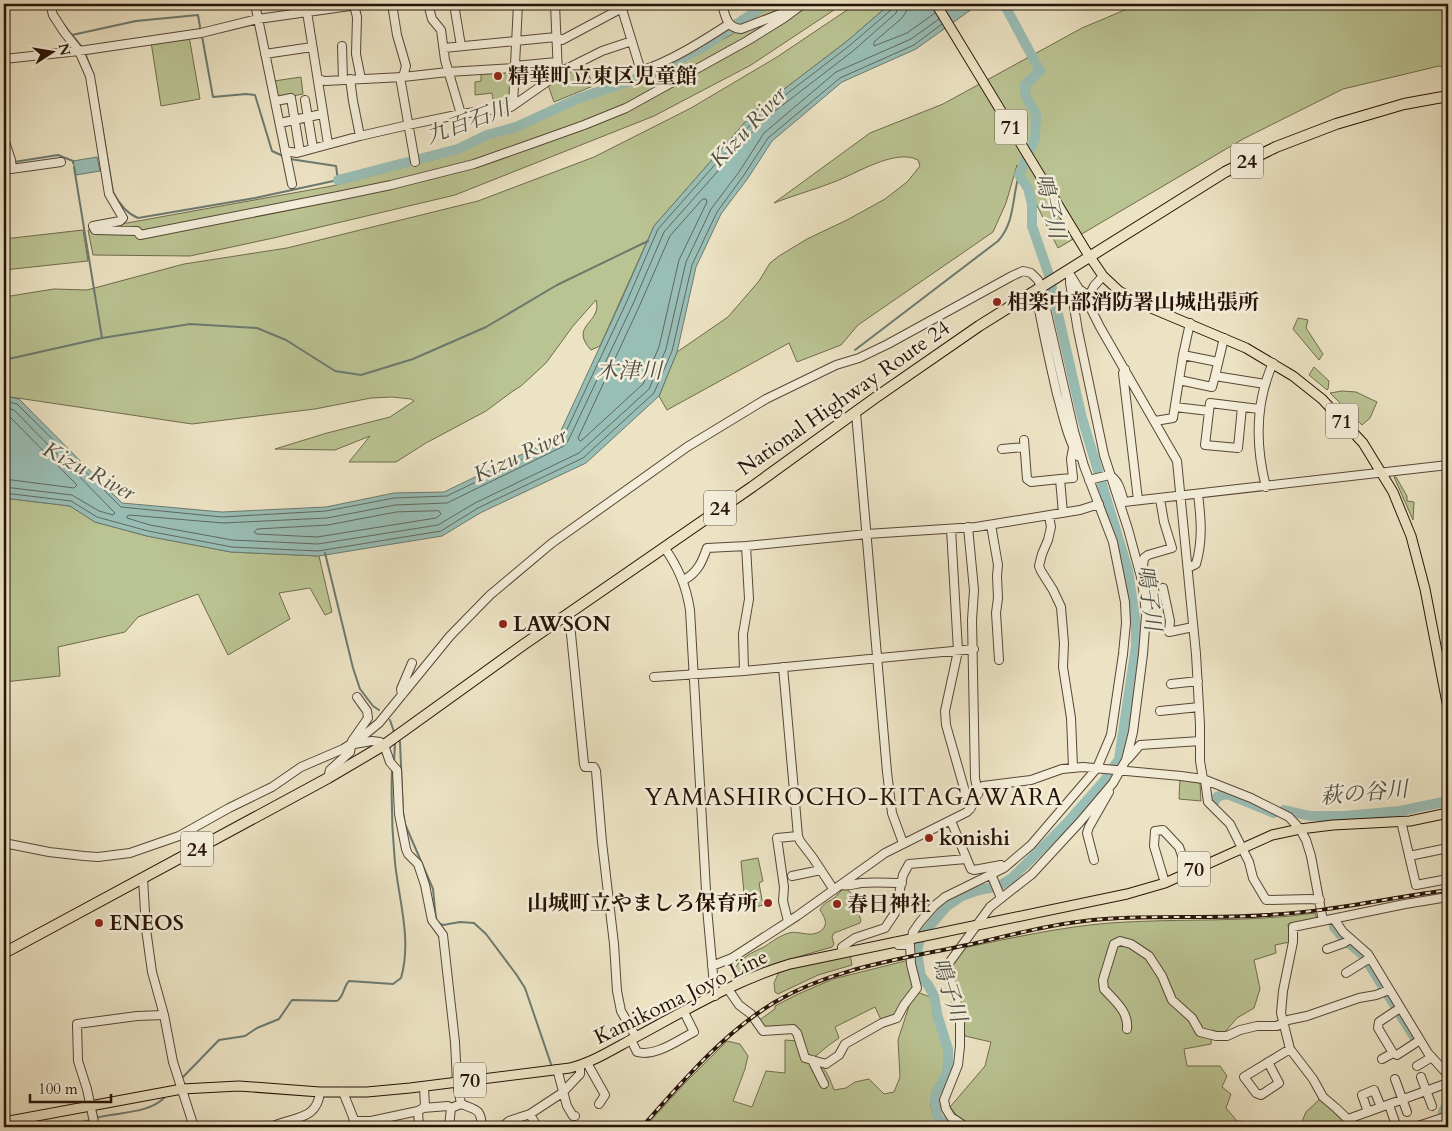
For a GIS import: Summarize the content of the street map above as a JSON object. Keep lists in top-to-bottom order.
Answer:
{
  "streets": {
    "highway": ["24", "National Highway Route 24"],
    "main road": ["71", "70", "Kamikoma Joyo Line"]
  },
  "crossings": [
    ["71", "National Highway Route 24"]
  ],
  "districts": ["YAMASHIROCHO-KITAGAWARA"],
  "water": [
    "九百石川",
    "Kizu River",
    "鳴子川",
    "木津川",
    "萩の谷川"
  ],
  "places": [
    "精華町立東区児童館",
    "相楽中部消防署山城出張所",
    "LAWSON",
    "konishi",
    "山城町立やましろ保育所",
    "春日神社",
    "ENEOS"
  ],
  "scale_bar": "100 m",
  "north": "right"
}
